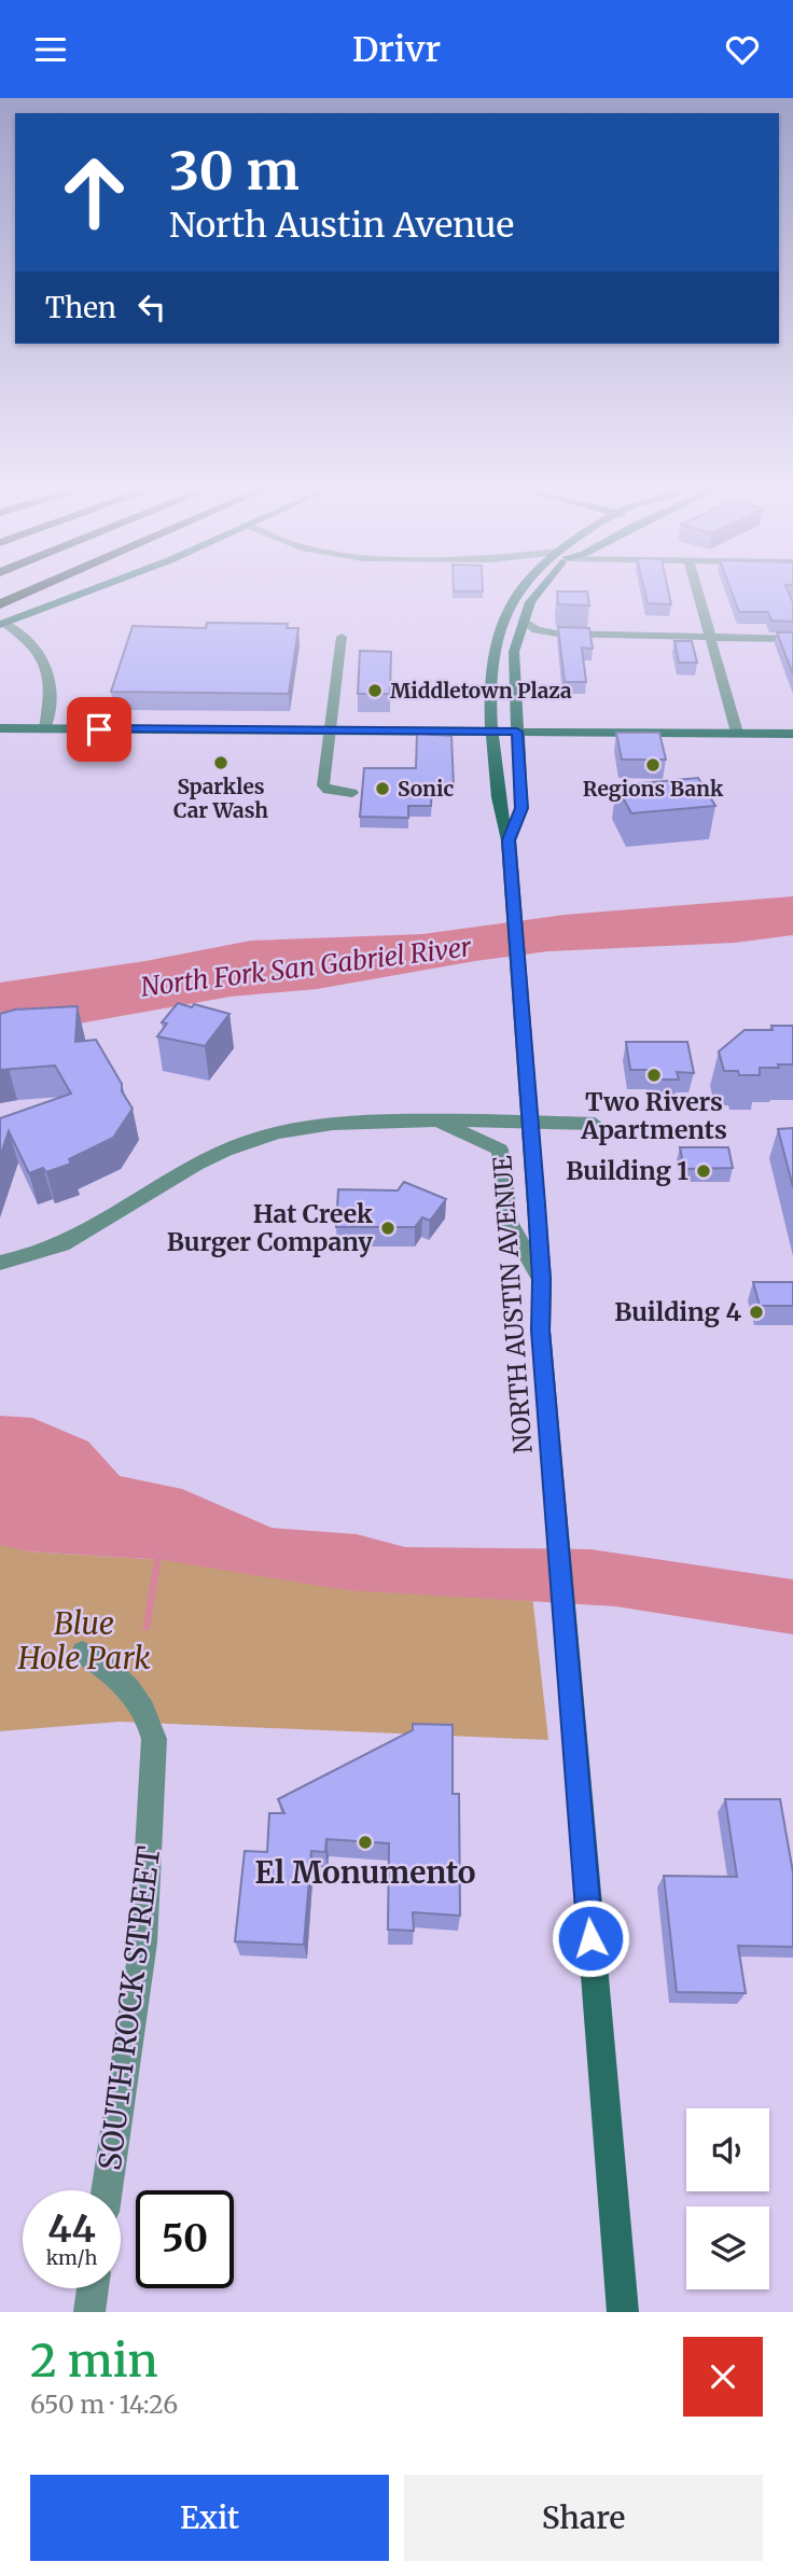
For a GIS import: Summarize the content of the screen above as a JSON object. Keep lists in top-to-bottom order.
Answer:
{
  "streets": {
    "main road": ["NORTH AUSTIN AVENUE"],
    "street": ["SOUTH ROCK STREET"]
  },
  "water": ["North Fork San Gabriel River"],
  "parks": ["Blue Hole Park"],
  "places": [
    "Middletown Plaza",
    "Sparkles Car Wash",
    "Regions Bank",
    "Sonic",
    "Two Rivers Apartments",
    "Building 1",
    "Hat Creek Burger Company",
    "Building 4",
    "El Monumento"
  ],
  "page": {
    "header": "Drivr",
    "turn": ["30 m", "North Austin Avenue"],
    "then": "Then",
    "speed": "44 km/h",
    "limit": "50",
    "heading": ["2 min", "650 m · 14:26"],
    "buttons": ["Exit", "Share"]
  }
}
